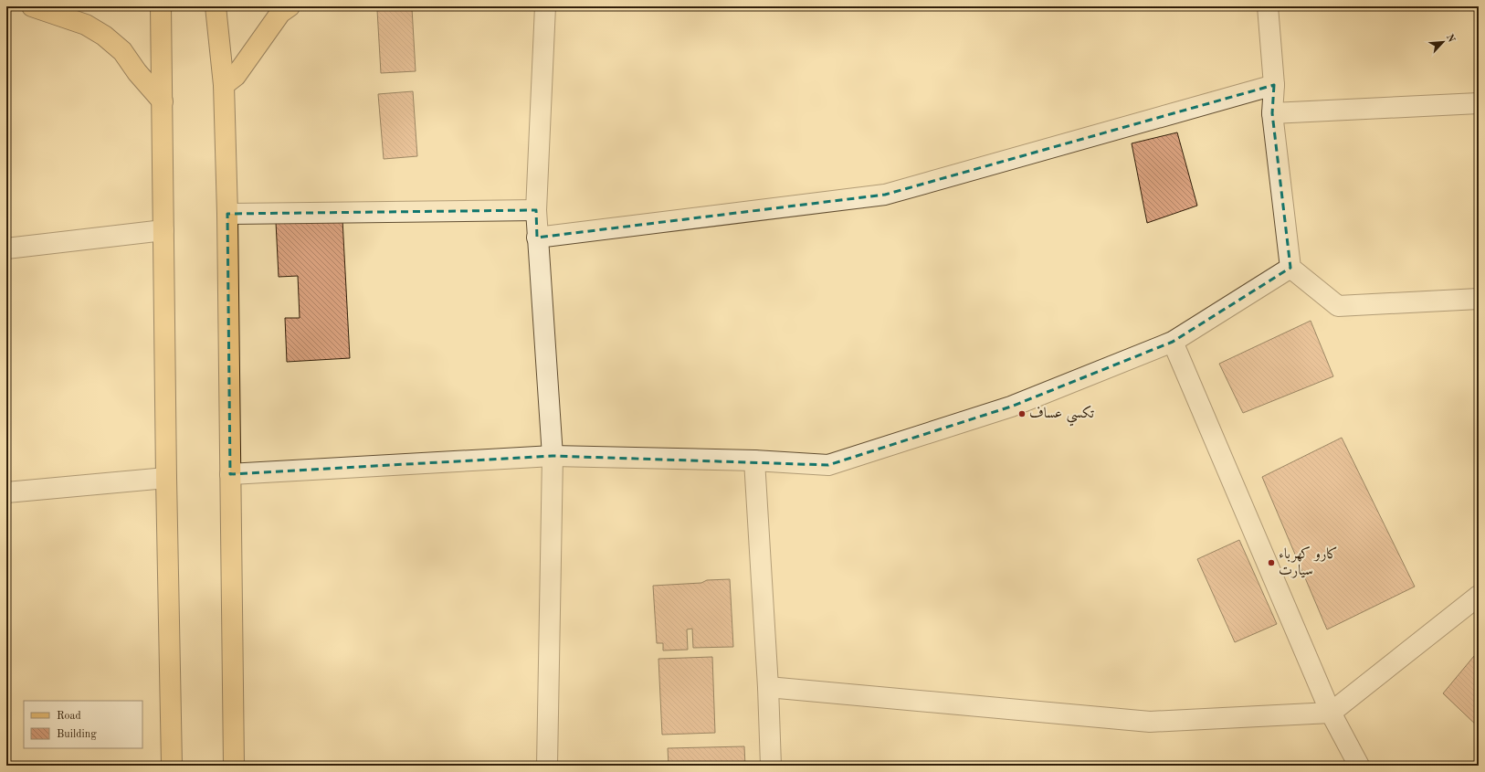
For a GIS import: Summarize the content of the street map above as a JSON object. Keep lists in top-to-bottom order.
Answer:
{
  "places": ["تكسي عساف", "كارو كهرباء سيارت"],
  "legend": ["Road", "Building"],
  "north": "top right"
}
